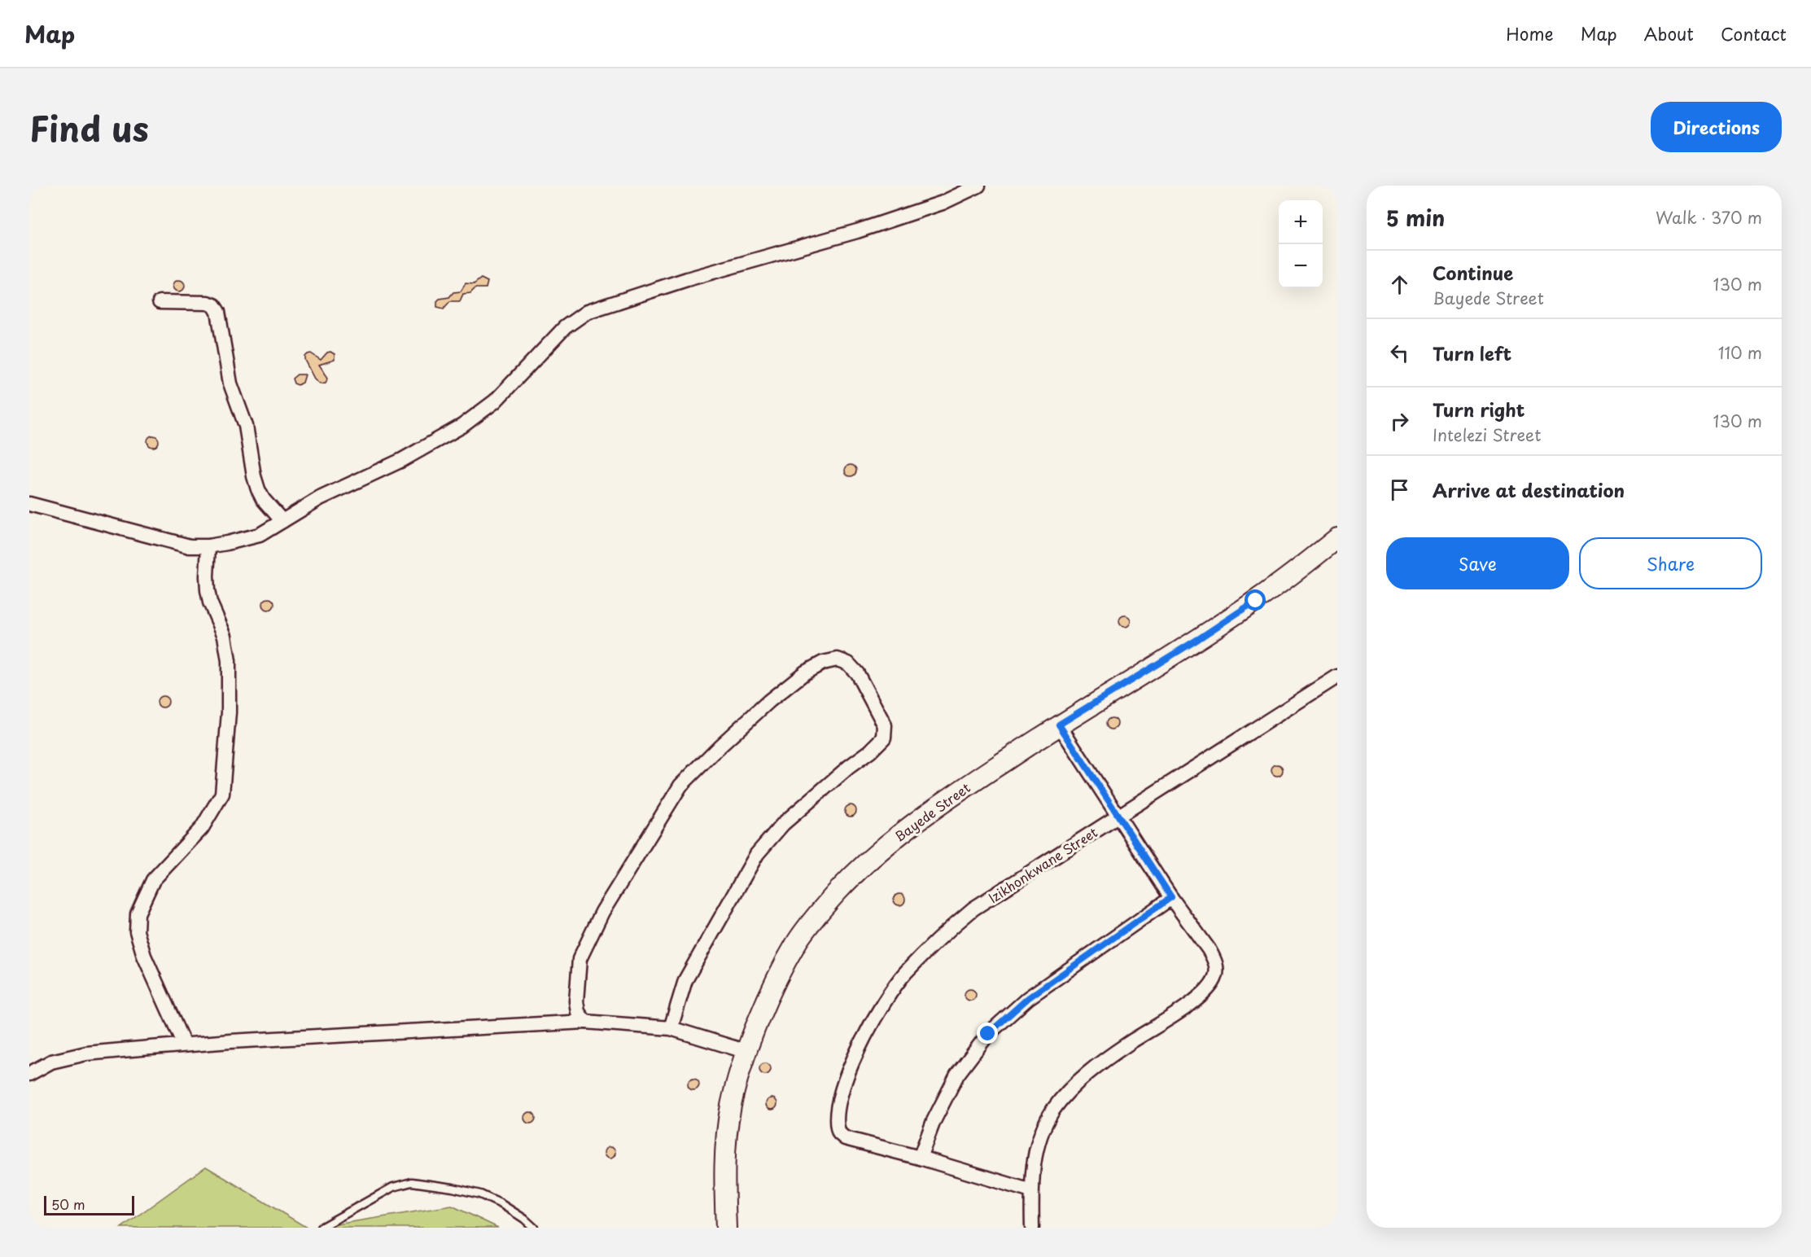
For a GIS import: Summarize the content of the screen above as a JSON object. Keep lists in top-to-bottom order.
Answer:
{
  "streets": {
    "street": ["Bayede Street", "Izikhonkwane Street"]
  },
  "scale_bar": "50 m",
  "page": {
    "header": "Map",
    "nav": [
      "Home",
      "Map",
      "About",
      "Contact"
    ],
    "title": "Find us",
    "buttons": [
      "Directions",
      ["Save", "Share"]
    ],
    "heading": ["5 min", "Walk · 370 m"],
    "map_buttons": ["+", "−"],
    "list": [
      ["Continue", "Bayede Street", "130 m"],
      ["Turn left", "110 m"],
      ["Turn right", "Intelezi Street", "130 m"],
      "Arrive at destination"
    ],
    "scale": "50 m"
  }
}
